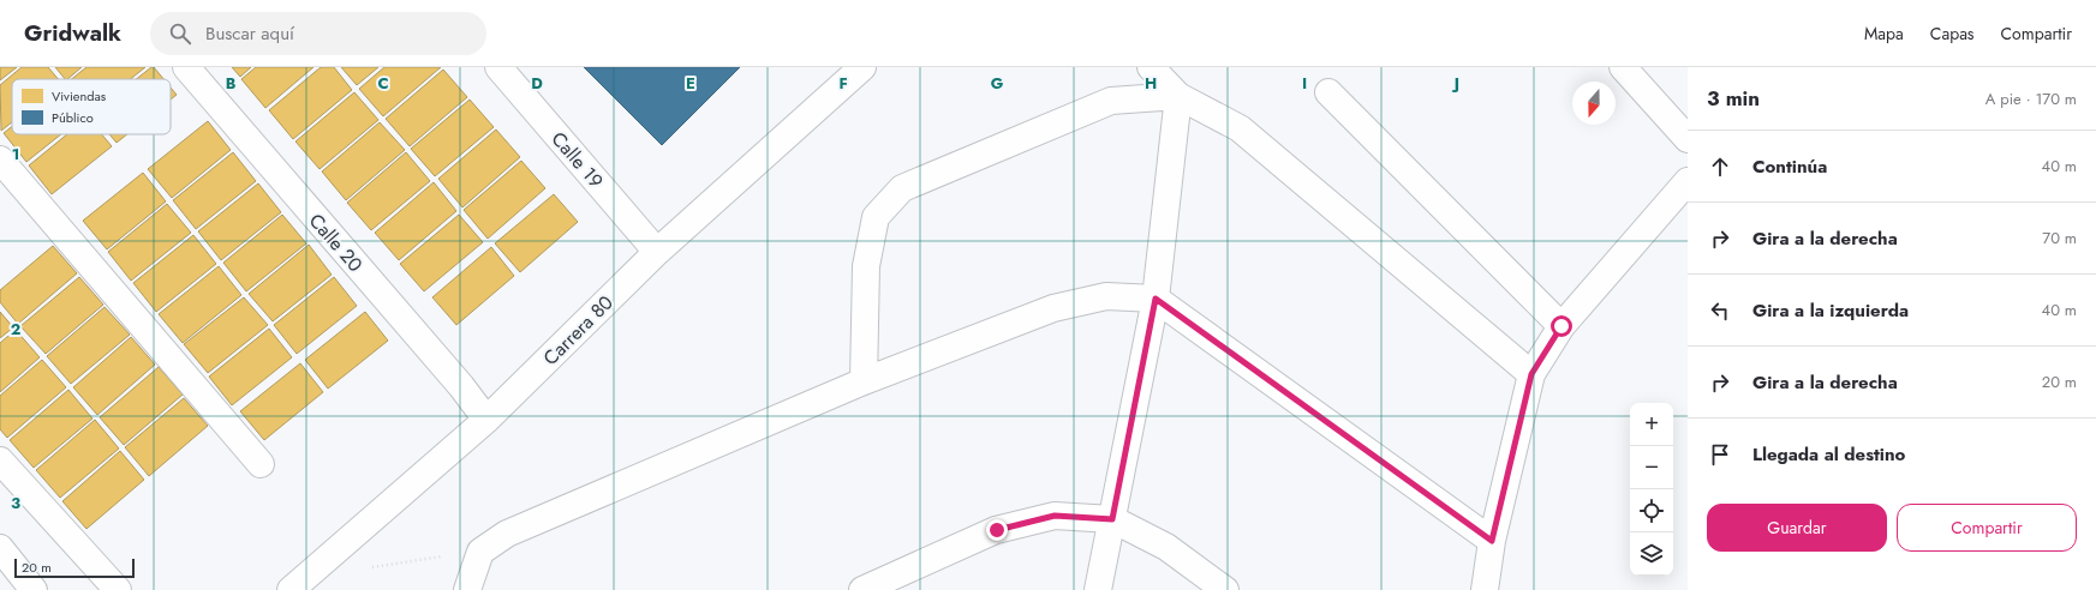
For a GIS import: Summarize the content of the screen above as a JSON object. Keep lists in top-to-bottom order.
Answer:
{
  "streets": {
    "street": ["Calle 19", "Calle 20", "Carrera 80"]
  },
  "crossings": [
    ["Calle 19", "Carrera 80"],
    ["Calle 20", "Carrera 80"]
  ],
  "legend": ["Viviendas", "Público"],
  "scale_bar": "20 m",
  "north": "bottom",
  "page": {
    "header": "Gridwalk",
    "search": "Buscar aquí",
    "nav": ["Mapa", "Capas", "Compartir"],
    "heading": ["3 min", "A pie · 170 m"],
    "list": [
      ["Continúa", "40 m"],
      ["Gira a la derecha", "70 m"],
      ["Gira a la izquierda", "40 m"],
      ["Gira a la derecha", "20 m"],
      "Llegada al destino"
    ],
    "map_buttons": ["+", "−"],
    "buttons": ["Guardar", "Compartir"],
    "scale": "20 m"
  },
  "grid": {
    "columns": [
      "B",
      "C",
      "D",
      "E",
      "F",
      "G",
      "H",
      "I",
      "J"
    ],
    "rows": ["1", "2", "3"]
  }
}
